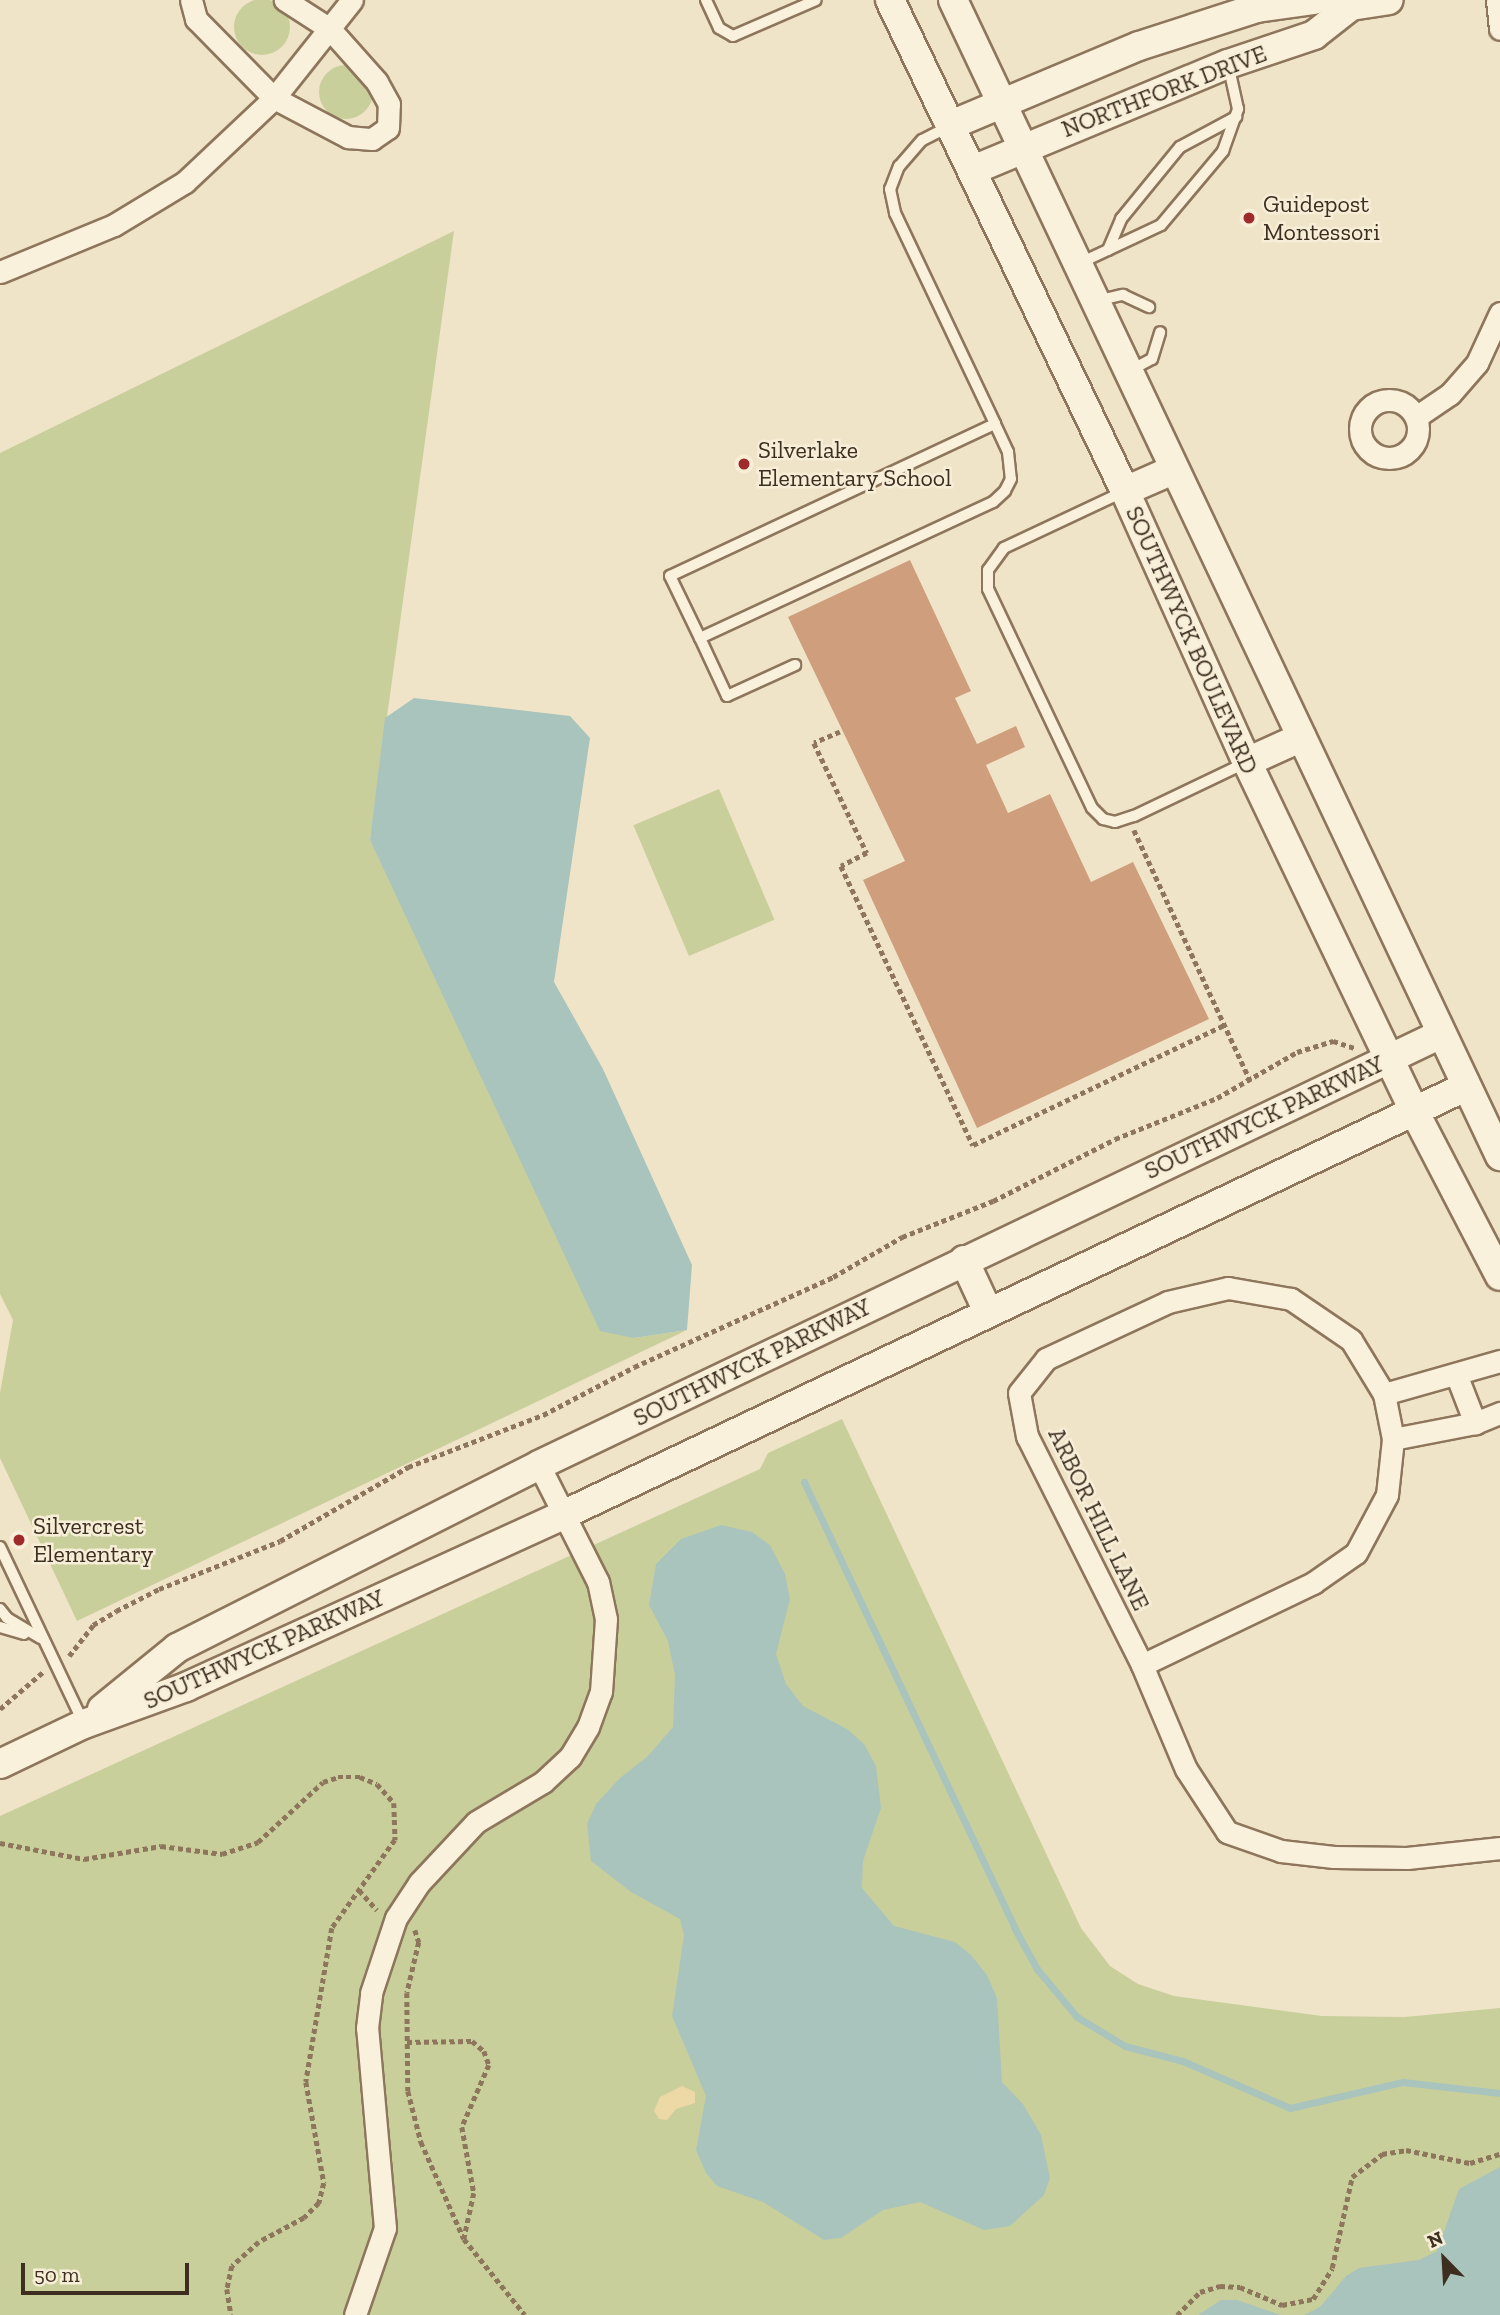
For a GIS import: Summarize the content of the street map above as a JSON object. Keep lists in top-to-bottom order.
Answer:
{
  "streets": {
    "street": [
      "NORTHFORK DRIVE",
      "SOUTHWYCK BOULEVARD",
      "SOUTHWYCK PARKWAY",
      "ARBOR HILL LANE"
    ]
  },
  "crossings": [
    ["NORTHFORK DRIVE", "SOUTHWYCK BOULEVARD"],
    ["SOUTHWYCK BOULEVARD", "SOUTHWYCK PARKWAY"]
  ],
  "places": ["Guidepost Montessori", "Silverlake Elementary School", "Silvercrest Elementary"],
  "scale_bar": "50 m",
  "north": "top left"
}
